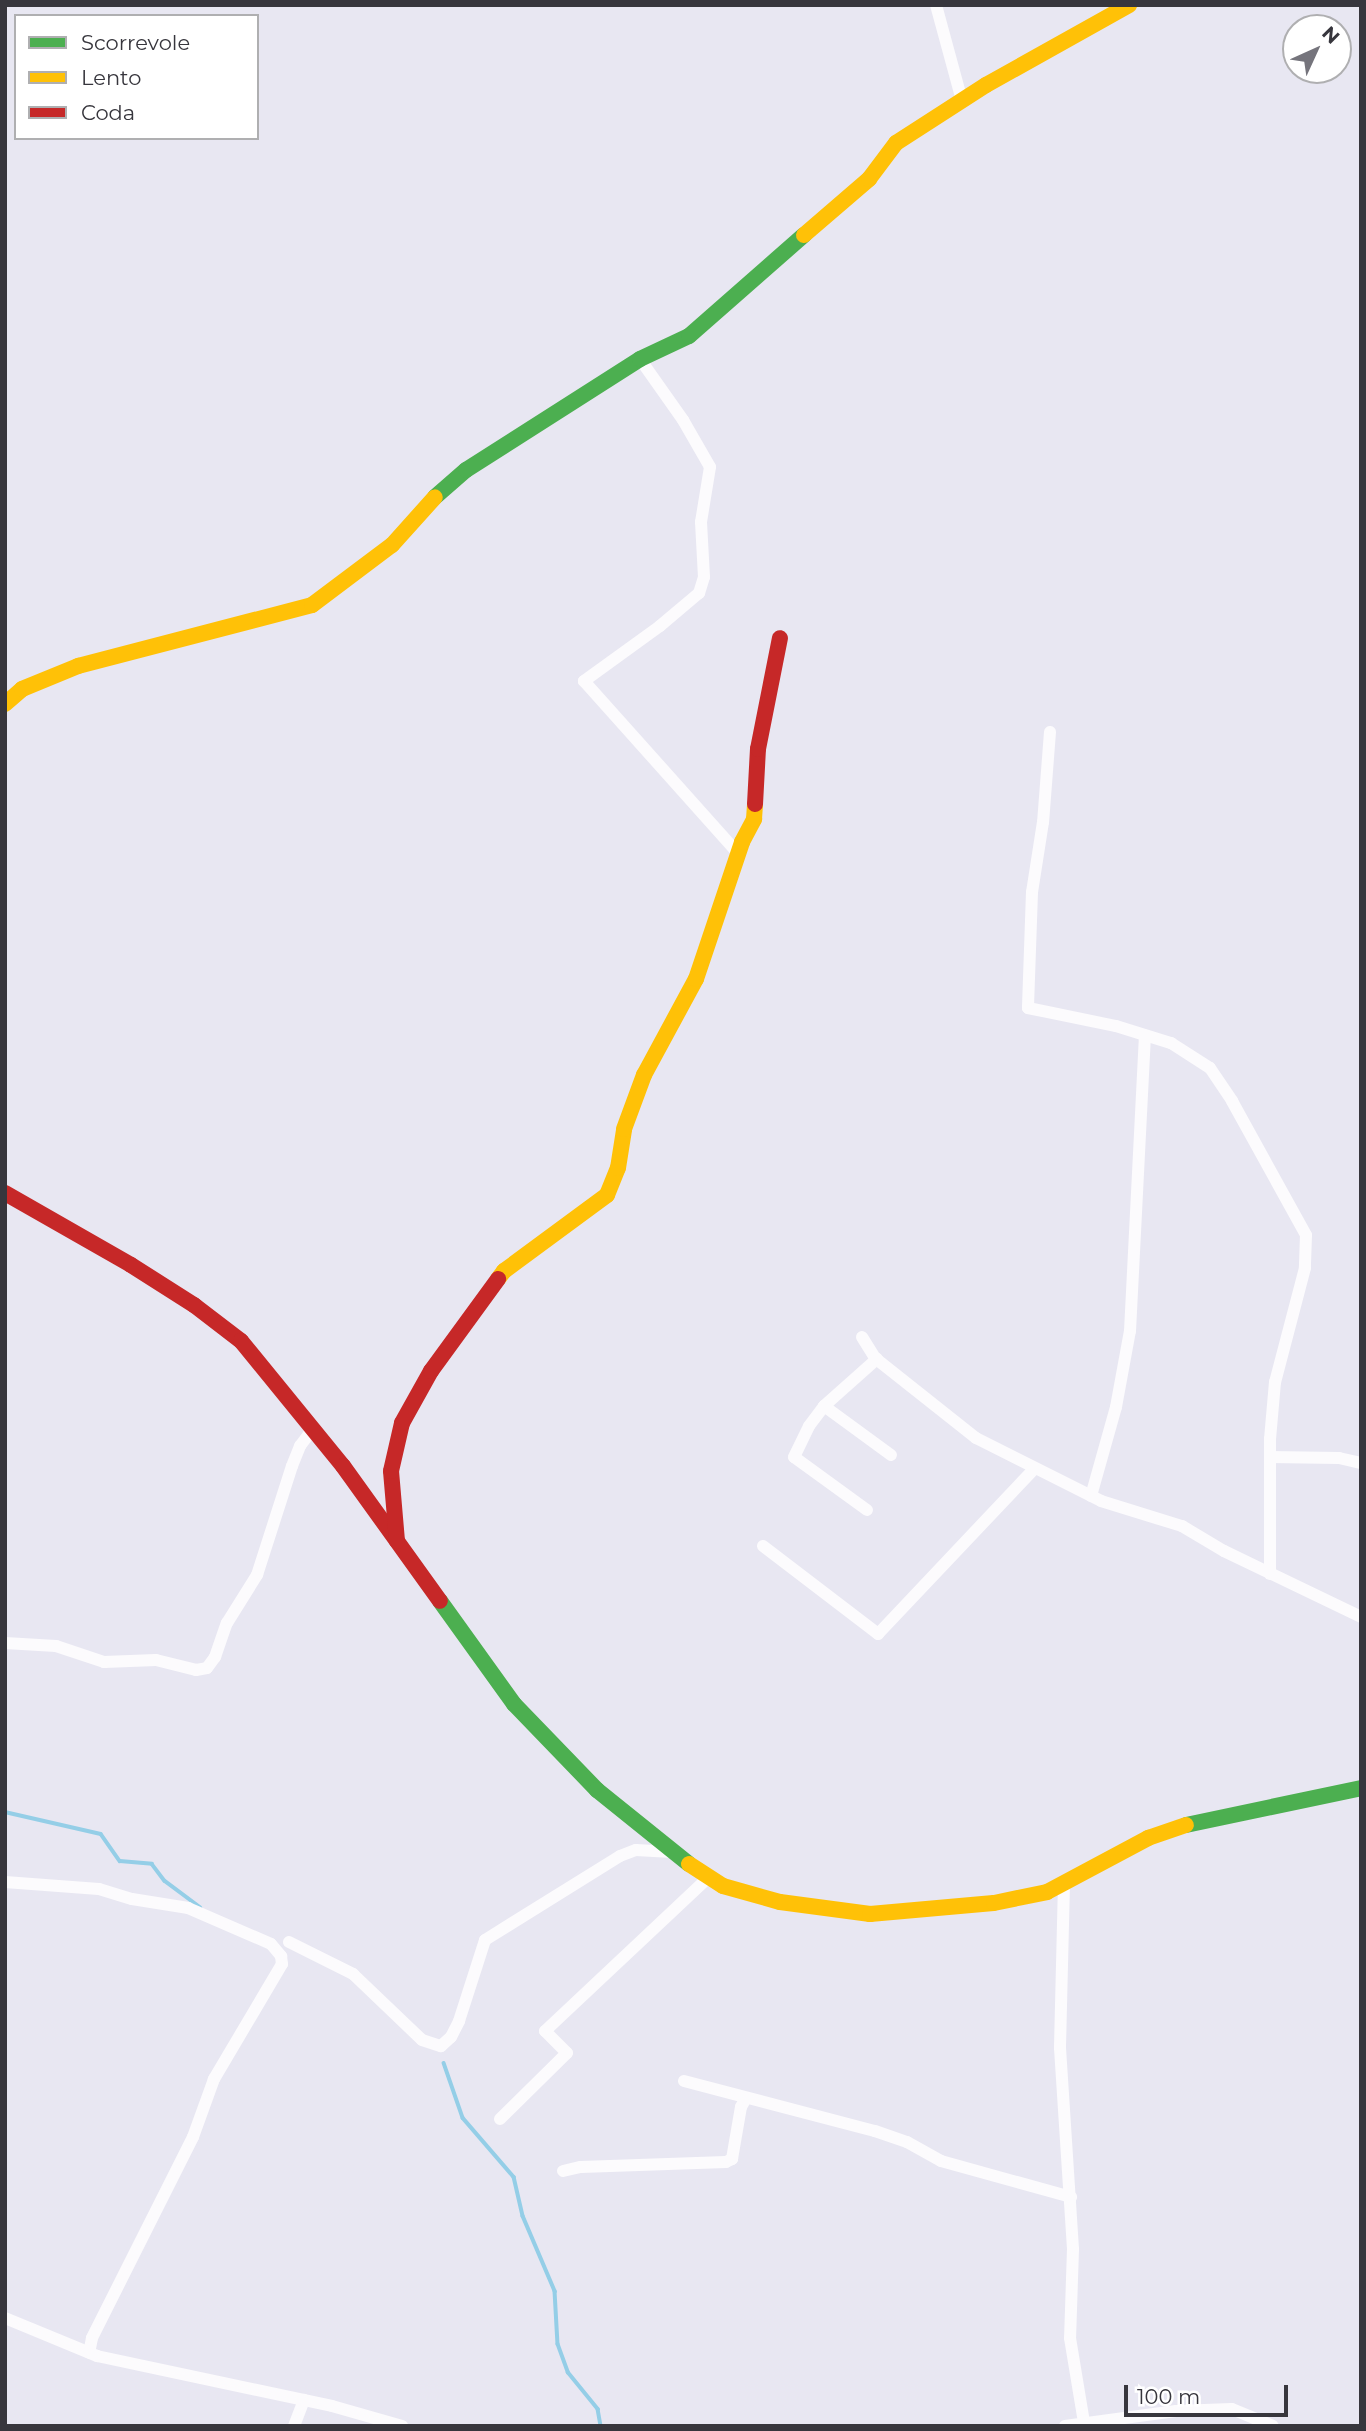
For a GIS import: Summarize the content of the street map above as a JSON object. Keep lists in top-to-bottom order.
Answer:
{
  "legend": ["Scorrevole", "Lento", "Coda"],
  "scale_bar": "100 m",
  "north": "top right"
}
